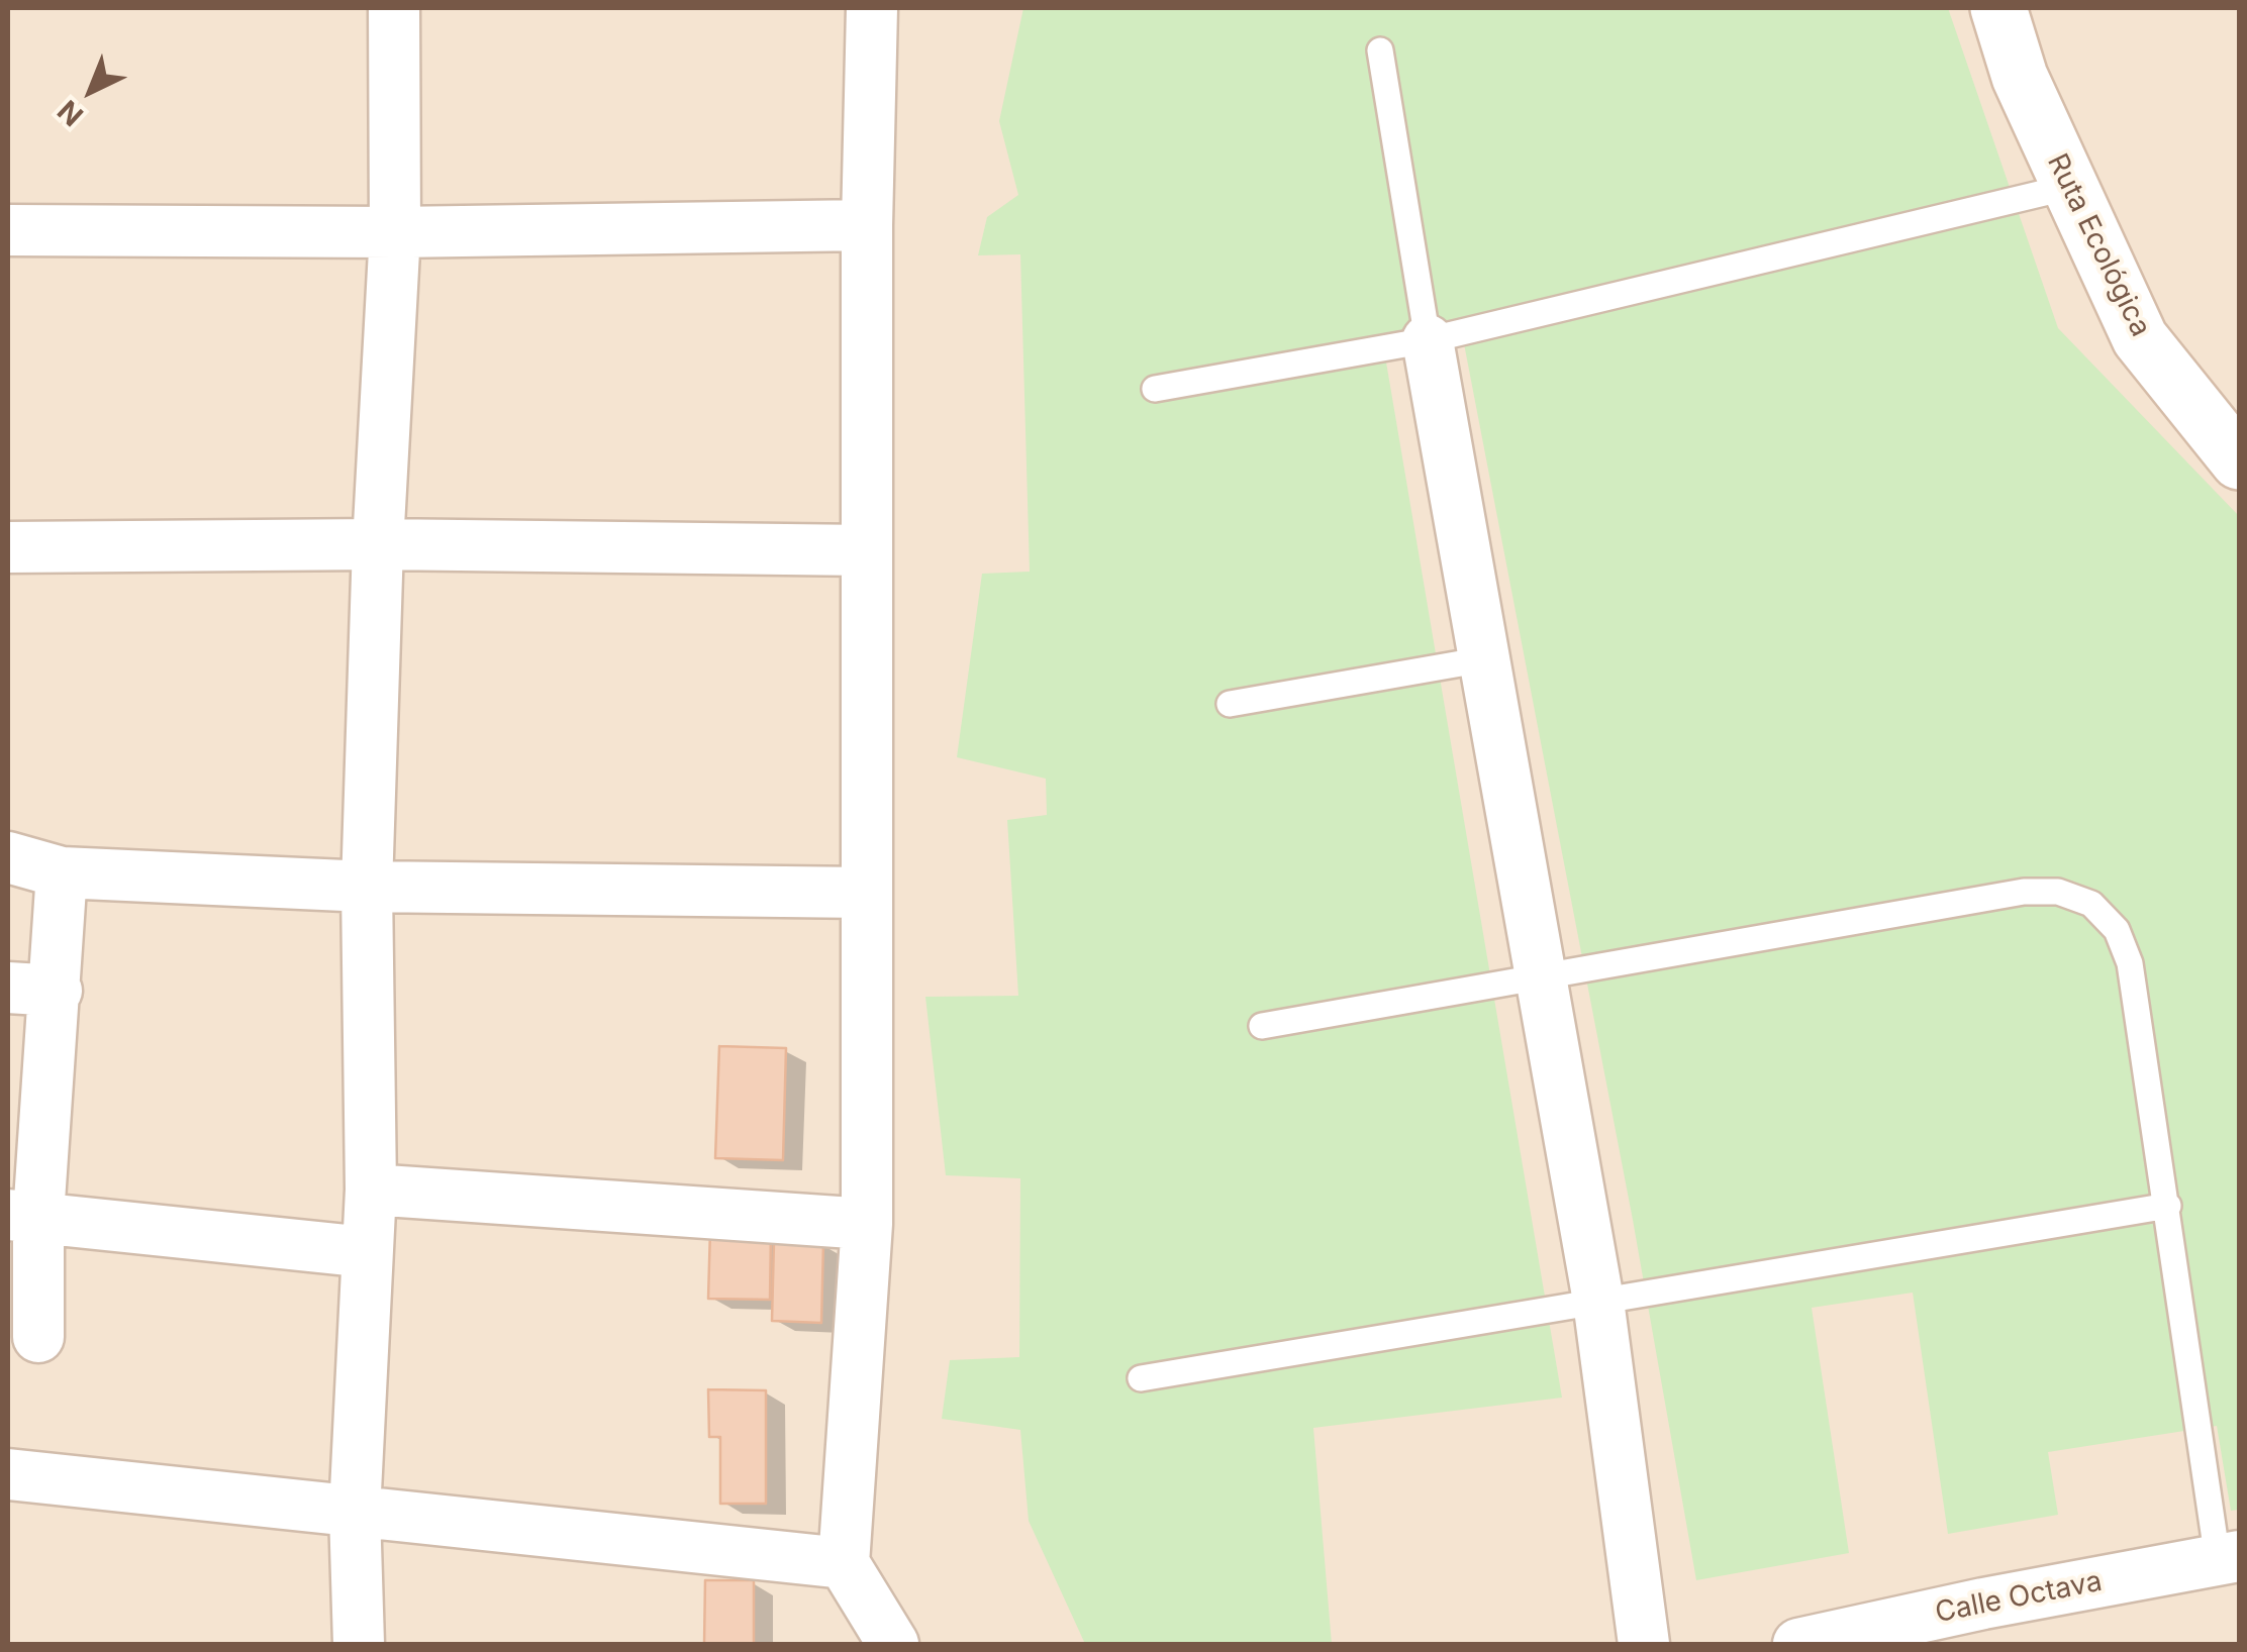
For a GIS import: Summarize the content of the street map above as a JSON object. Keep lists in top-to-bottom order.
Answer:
{
  "streets": {
    "main road": ["Ruta Ecológica"],
    "street": ["Calle Octava"]
  },
  "north": "bottom left"
}
